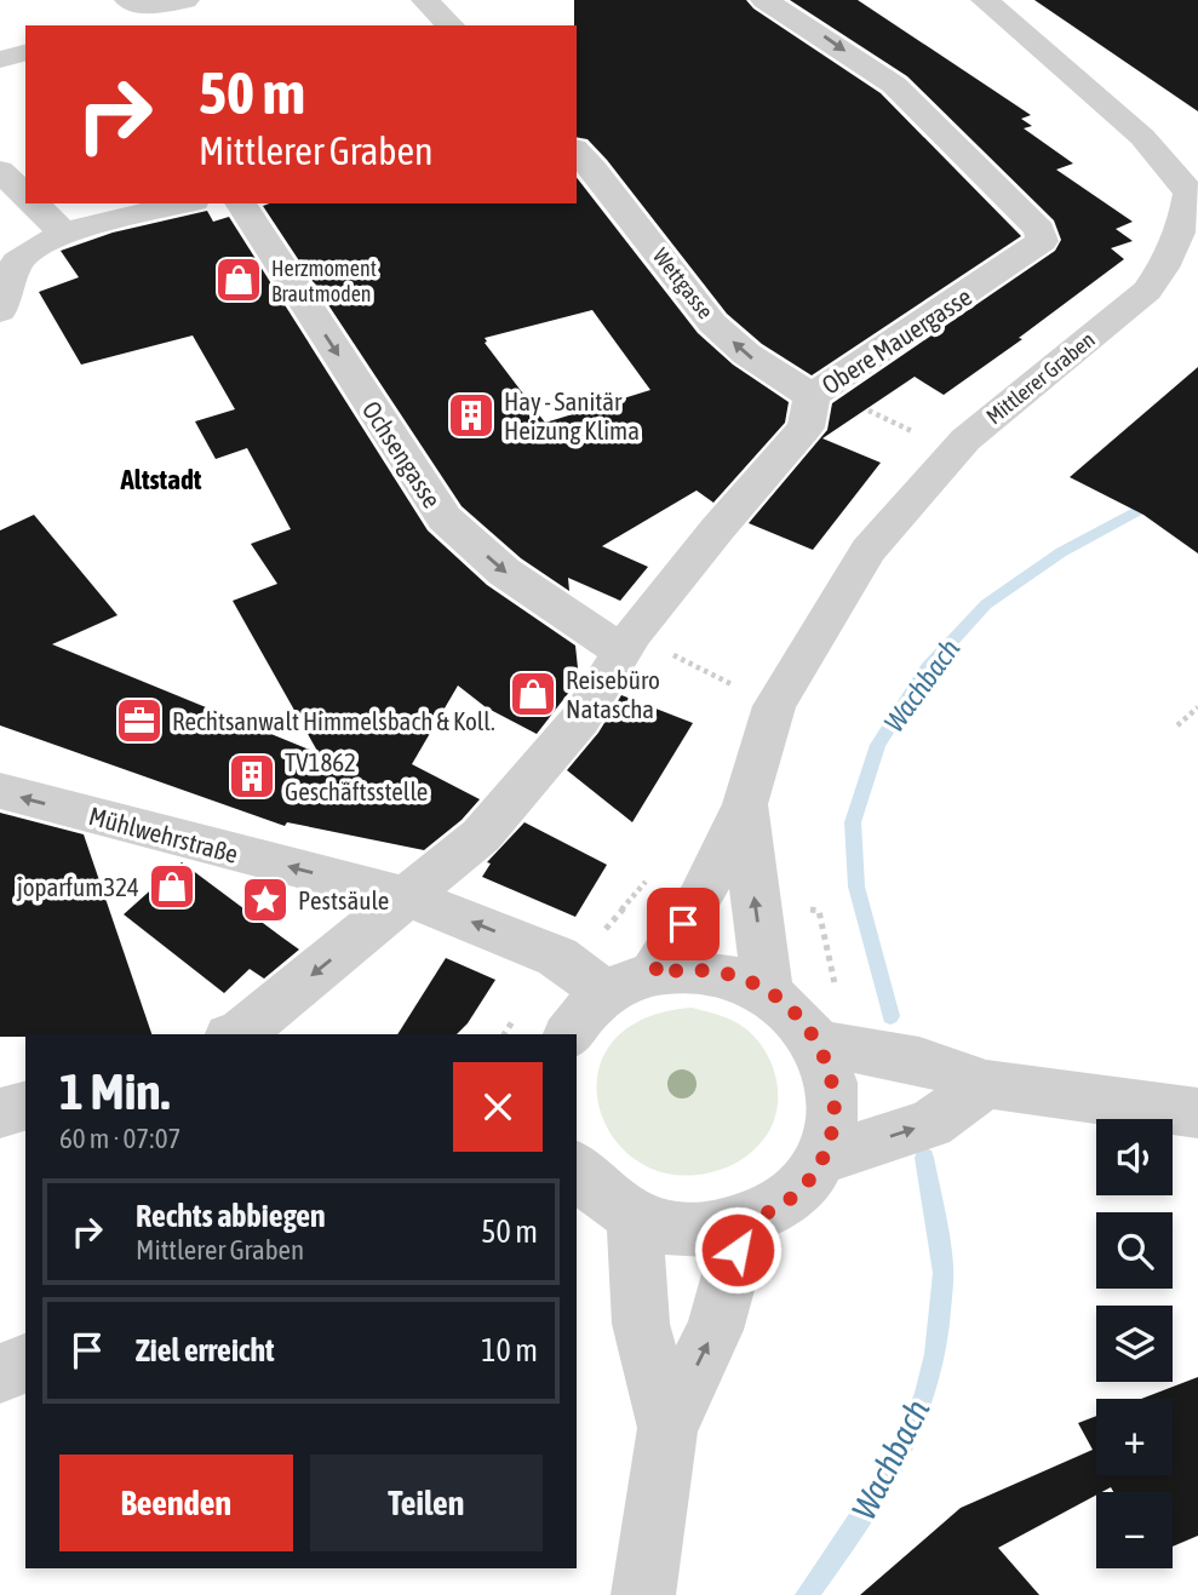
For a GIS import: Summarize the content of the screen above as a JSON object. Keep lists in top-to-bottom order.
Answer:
{
  "streets": {
    "street": [
      "Wettgasse",
      "Obere Mauergasse",
      "Mittlerer Graben",
      "Ochsengasse",
      "Mühlwehrstraße"
    ]
  },
  "crossings": [
    ["Wettgasse", "Obere Mauergasse"],
    ["Obere Mauergasse", "Ochsengasse"],
    ["Obere Mauergasse", "Mühlwehrstraße"]
  ],
  "one_way": ["Wettgasse", "Ochsengasse", "Mühlwehrstraße"],
  "districts": ["Altstadt"],
  "water": ["Wachbach"],
  "places": {
    "shop": ["Herzmoment Brautmoden", "Reisebüro Natascha", "joparfum324"],
    "building": ["Hay - Sanitär Heizung Klima", "TV1862 Geschäftsstelle"],
    "office": ["Rechtsanwalt Himmelsbach & Koll."],
    "place": ["Pestsäule"]
  },
  "page": {
    "turn": ["50 m", "Mittlerer Graben"],
    "heading": ["1 Min.", "60 m · 07:07"],
    "map_buttons": ["+", "−"],
    "list": [
      {
        "name": "Rechts abbiegen",
        "note": "Mittlerer Graben",
        "value": "50 m"
      },
      {
        "name": "Ziel erreicht",
        "value": "10 m"
      }
    ],
    "buttons": ["Beenden", "Teilen"]
  }
}
